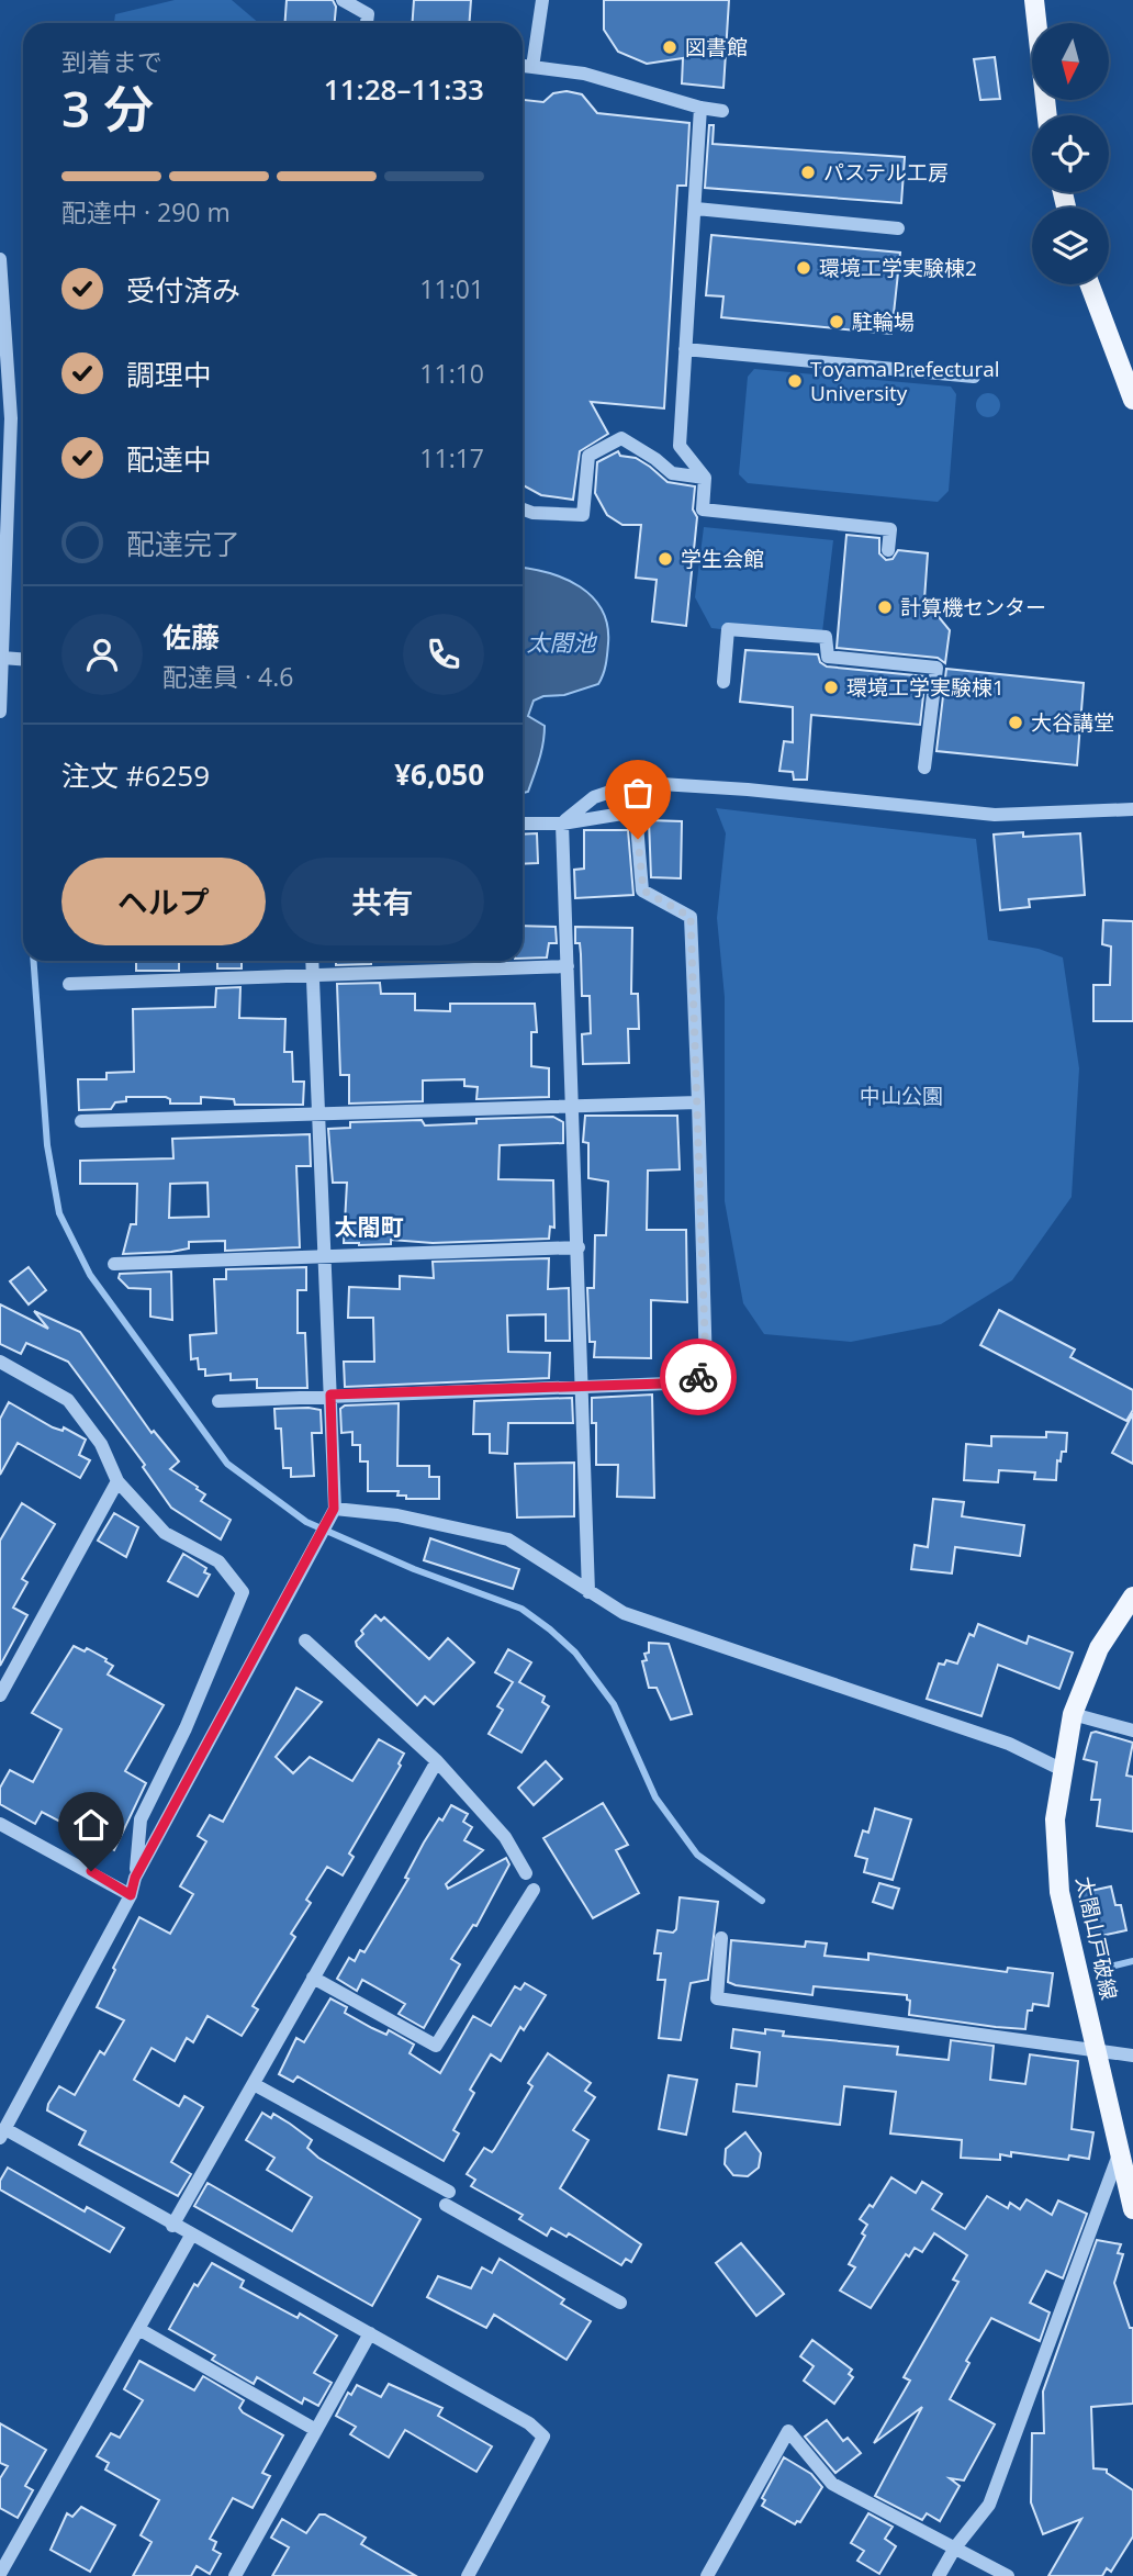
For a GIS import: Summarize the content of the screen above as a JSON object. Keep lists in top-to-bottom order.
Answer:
{
  "streets": {
    "main road": ["太閤山戸破線"]
  },
  "districts": ["太閤町"],
  "water": ["太閤池"],
  "parks": ["中山公園"],
  "places": [
    "図書館",
    "パステル工房",
    "環境工学実験棟2",
    "駐輪場",
    "Toyama Prefectural University",
    "学生会館",
    "計算機センター",
    "環境工学実験棟1",
    "大谷講堂"
  ],
  "north": "bottom",
  "page": {
    "heading": ["3 分", "到着まで", "11:28–11:33"],
    "panel": [
      "佐藤",
      "配達員 · 4.6",
      "注文 #6259",
      "¥6,050"
    ],
    "bar": "配達中 · 290 m",
    "list": [
      ["受付済み", "11:01"],
      ["調理中", "11:10"],
      ["配達中", "11:17"],
      "配達完了"
    ],
    "buttons": ["ヘルプ", "共有"]
  }
}
